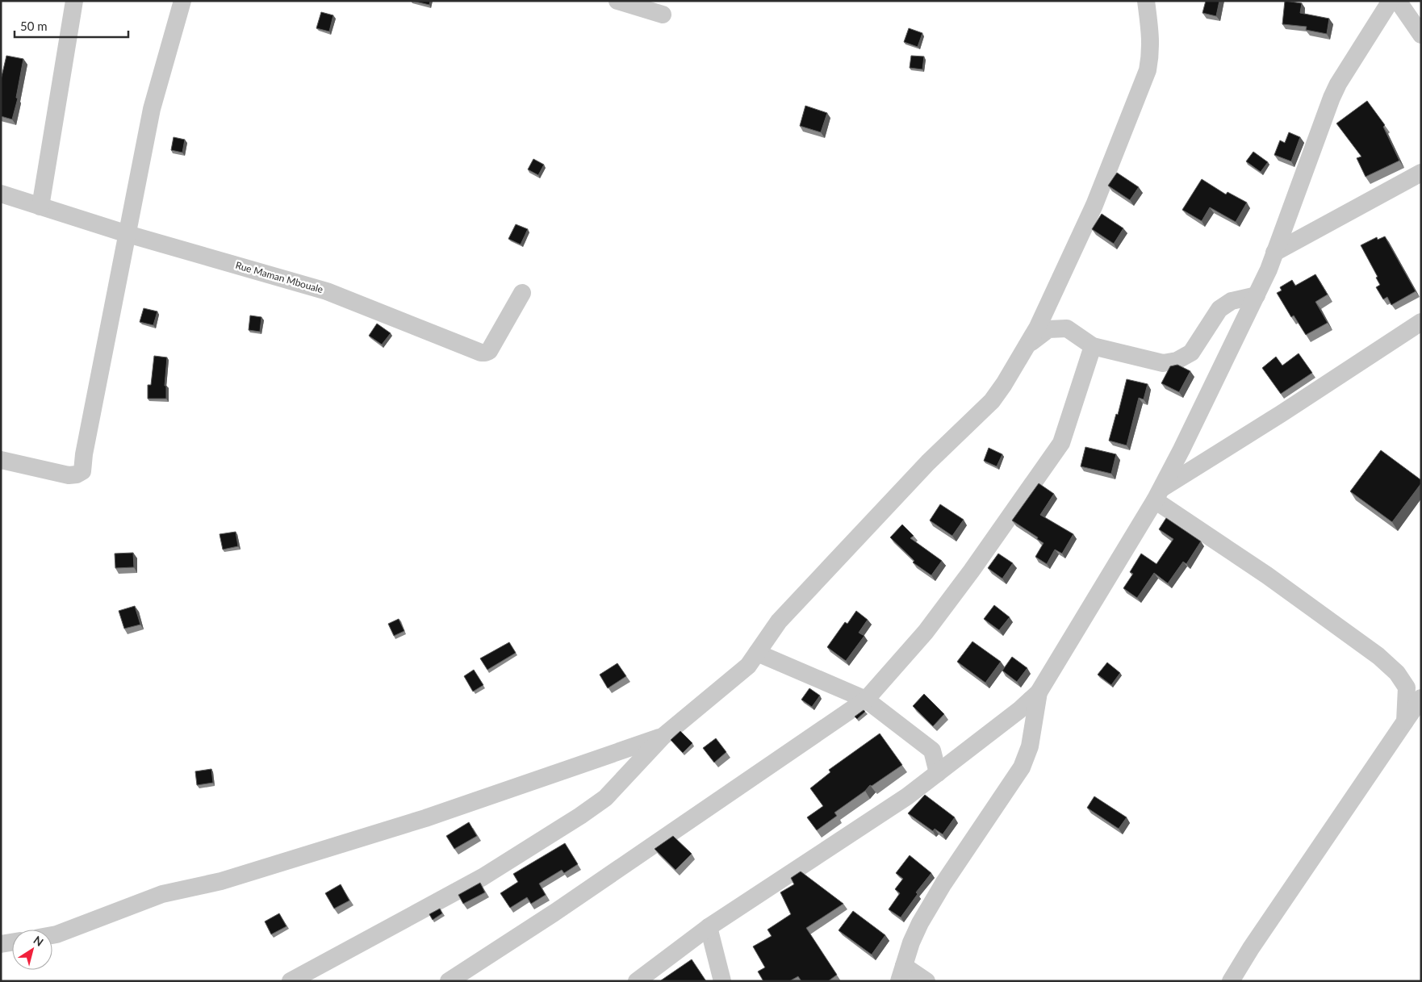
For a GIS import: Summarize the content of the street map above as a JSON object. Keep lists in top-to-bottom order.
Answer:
{
  "streets": {
    "street": ["Rue Maman Mbouale"]
  },
  "scale_bar": "50 m",
  "north": "top right"
}
